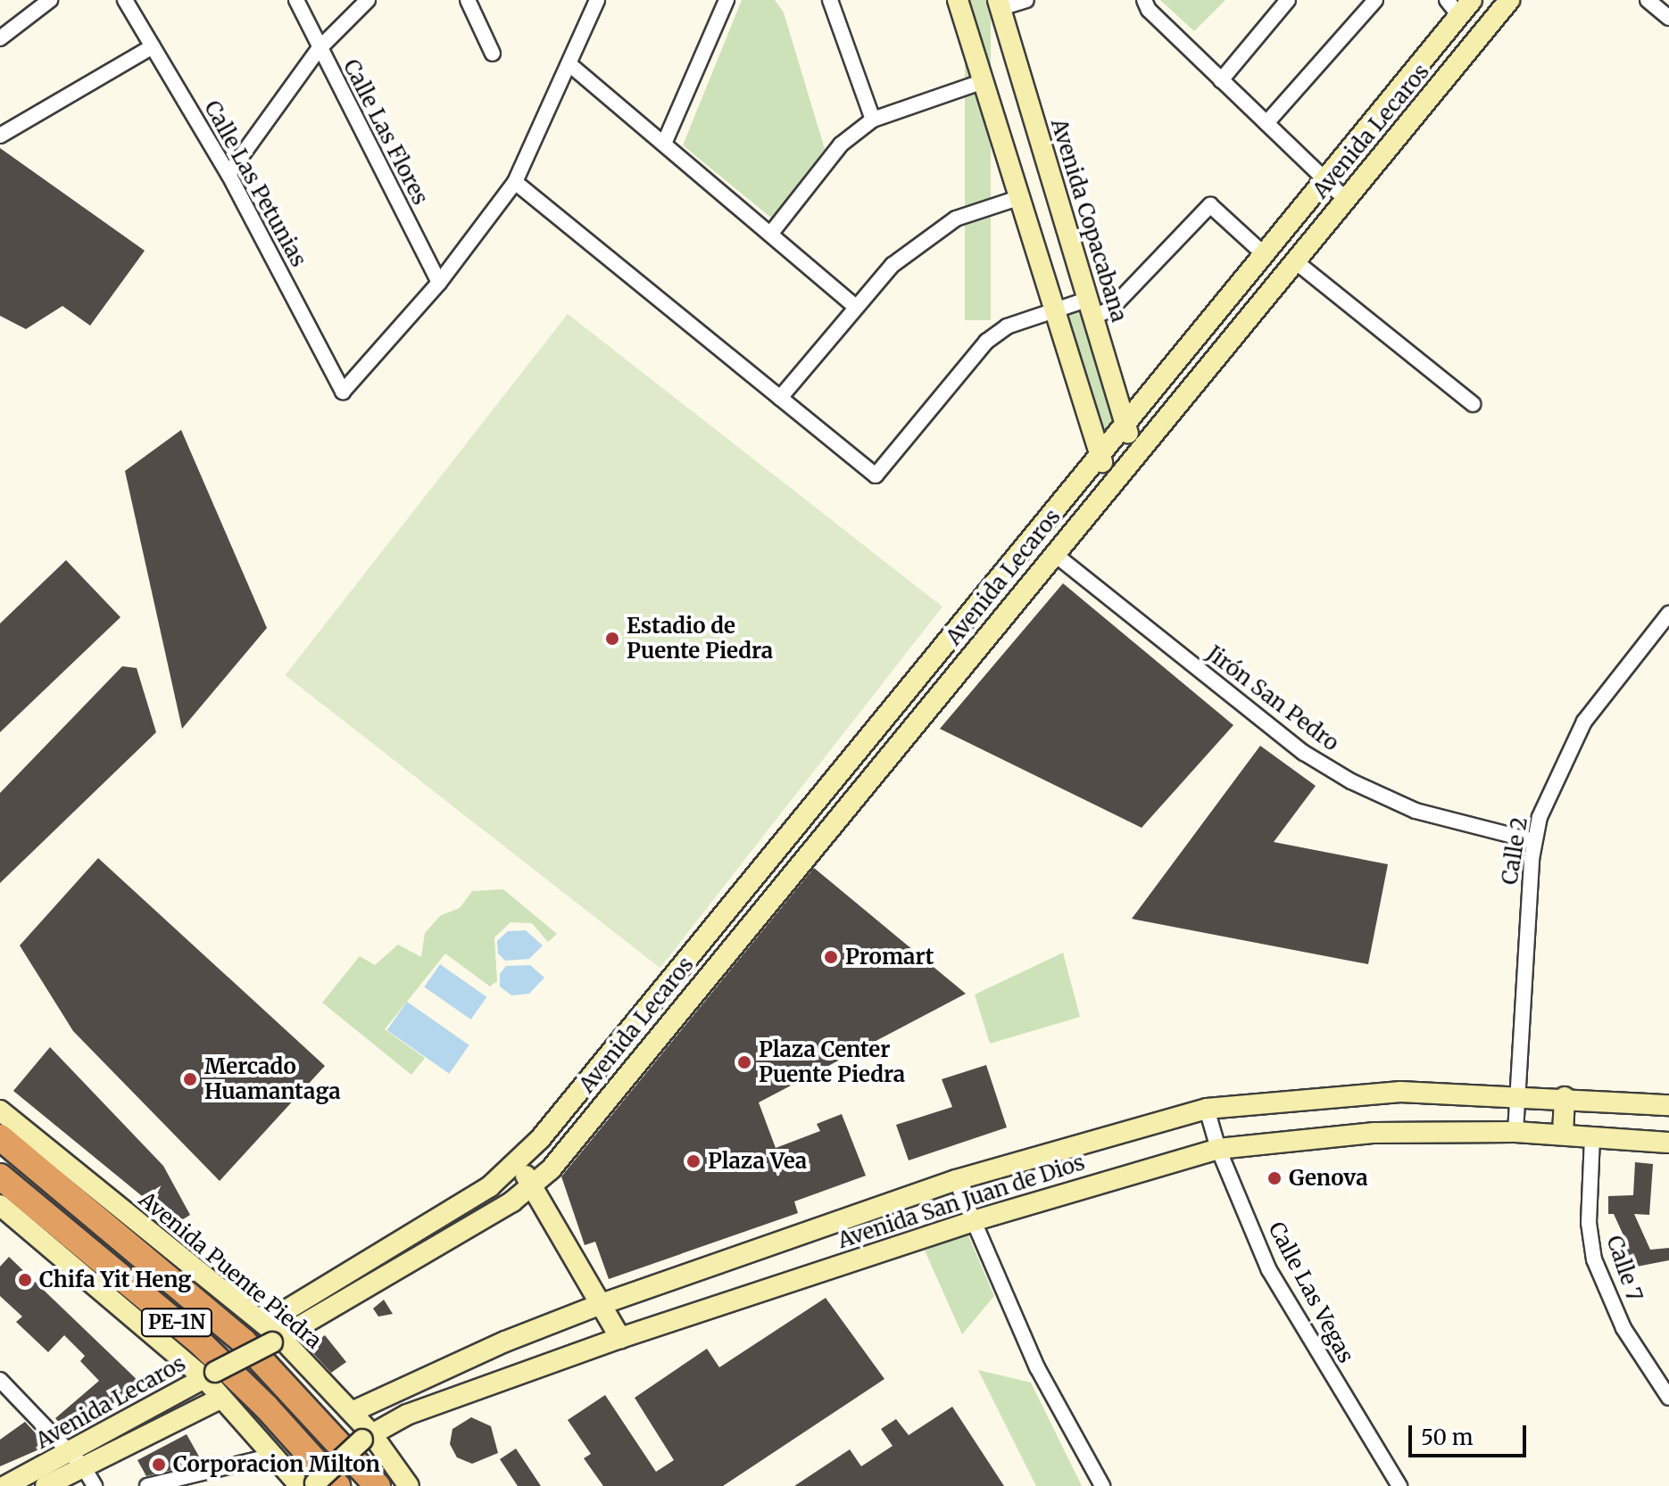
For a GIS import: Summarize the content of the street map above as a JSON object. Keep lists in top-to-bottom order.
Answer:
{
  "streets": {
    "highway": ["PE-1N"],
    "main road": [
      "Avenida Lecaros",
      "Avenida Copacabana",
      "Avenida San Juan de Dios",
      "Avenida Puente Piedra"
    ],
    "street": [
      "Calle Las Flores",
      "Calle Las Petunias",
      "Jirón San Pedro",
      "Calle 2",
      "Calle 7",
      "Calle Las Vegas"
    ]
  },
  "crossings": [
    ["Avenida Lecaros", "Avenida Copacabana"],
    ["Avenida Lecaros", "Jirón San Pedro"],
    ["Avenida Lecaros", "Avenida Puente Piedra"],
    ["Calle Las Flores", "Calle Las Petunias"],
    ["Jirón San Pedro", "Calle 2"],
    ["Calle 2", "Avenida San Juan de Dios"],
    ["Avenida San Juan de Dios", "Calle 7"],
    ["Avenida San Juan de Dios", "Avenida Puente Piedra"],
    ["Avenida San Juan de Dios", "Calle Las Vegas"],
    ["Avenida San Juan de Dios", "PE-1N"]
  ],
  "places": [
    "Estadio de Puente Piedra",
    "Promart",
    "Plaza Center Puente Piedra",
    "Mercado Huamantaga",
    "Plaza Vea",
    "Genova",
    "Chifa Yit Heng",
    "Corporacion Milton"
  ],
  "scale_bar": "50 m"
}
